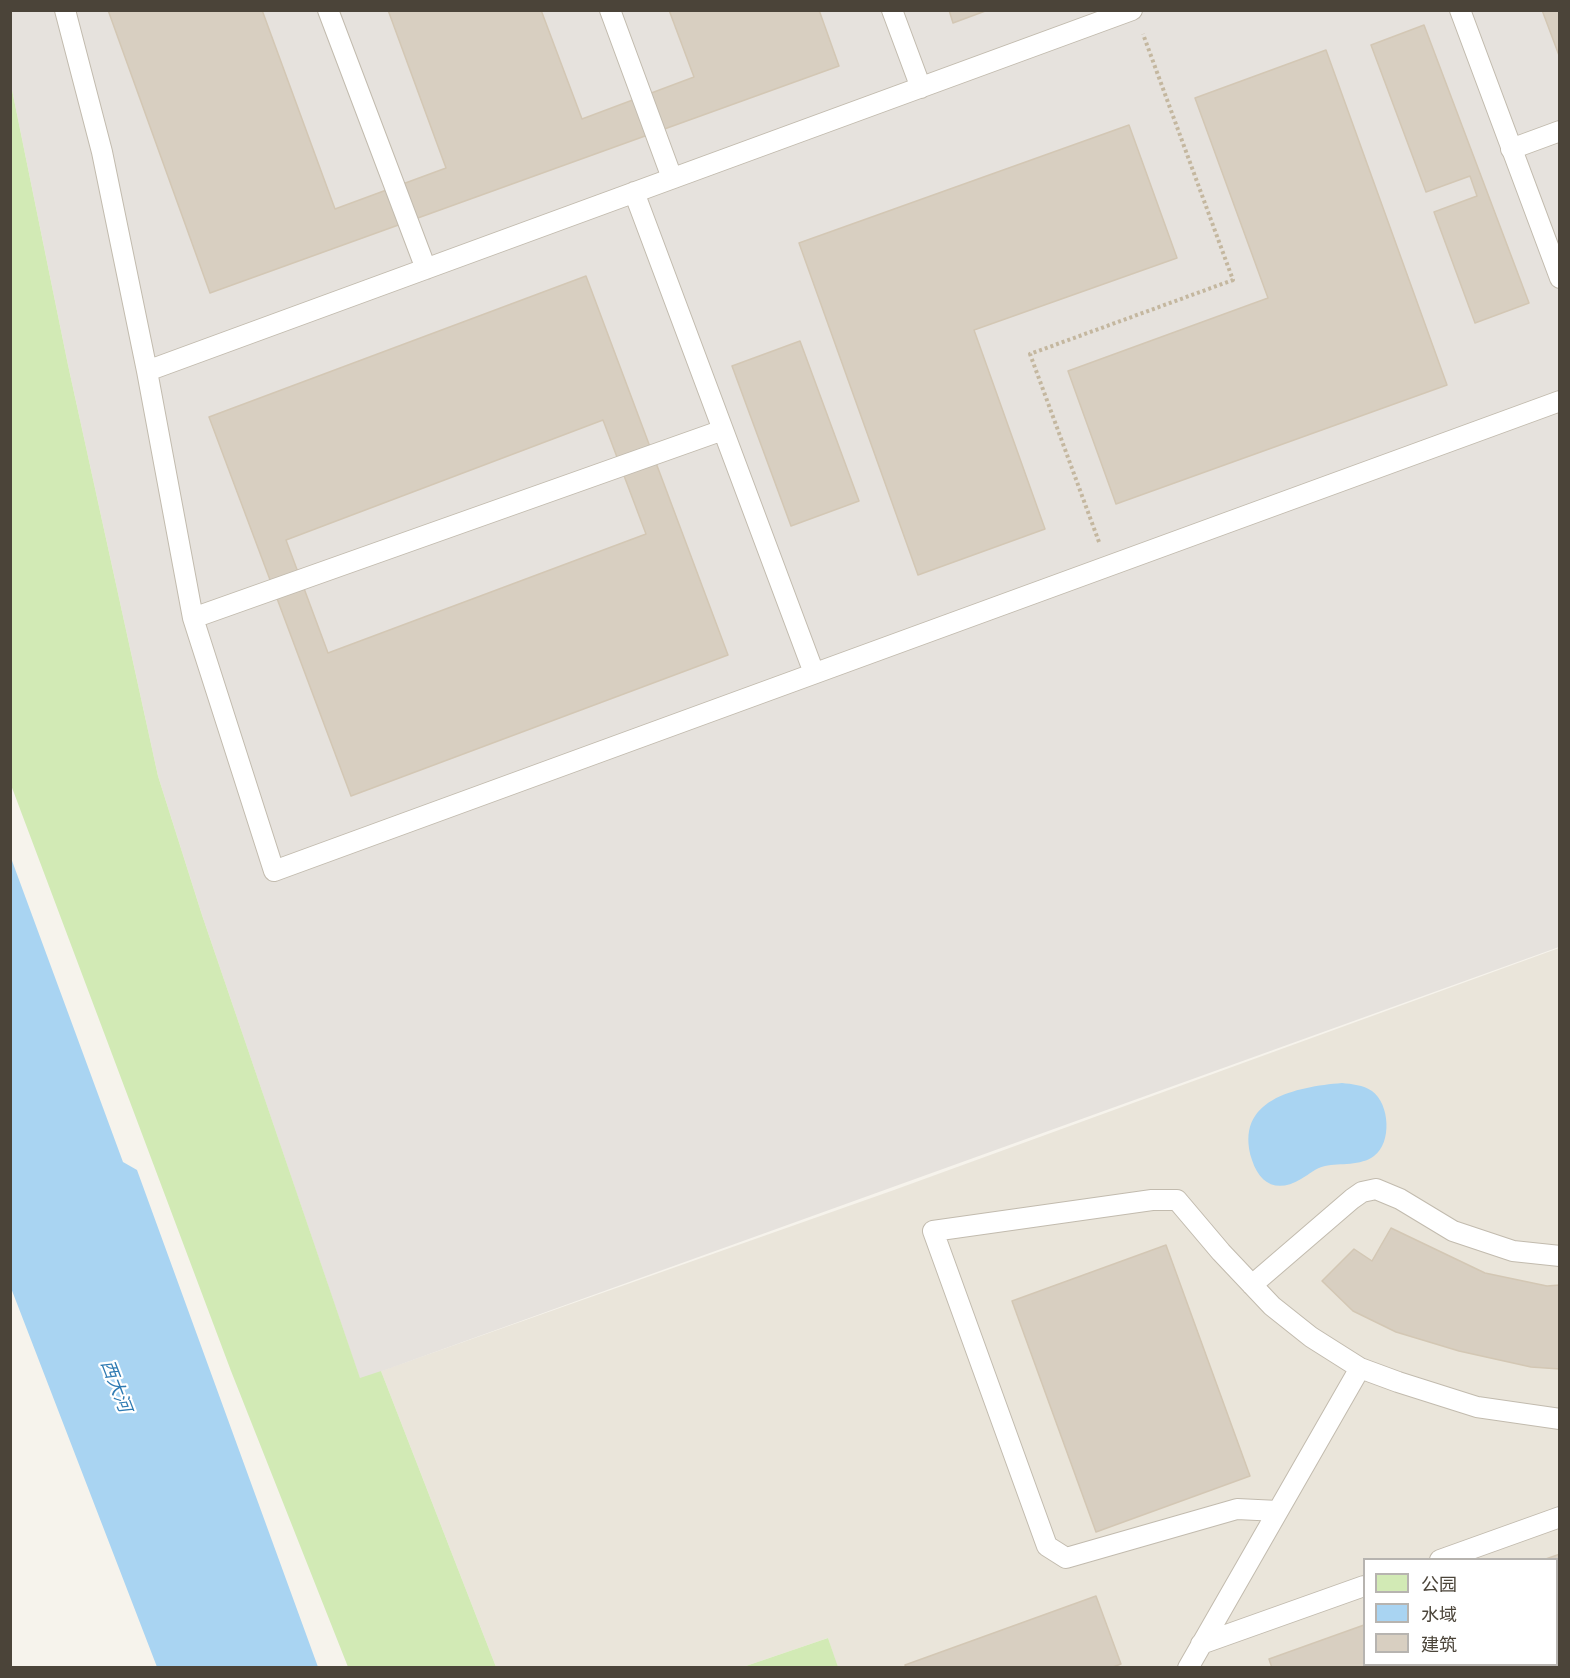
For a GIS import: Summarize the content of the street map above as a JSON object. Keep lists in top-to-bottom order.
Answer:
{
  "water": ["西大河"],
  "legend": ["公园", "水域", "建筑"]
}
